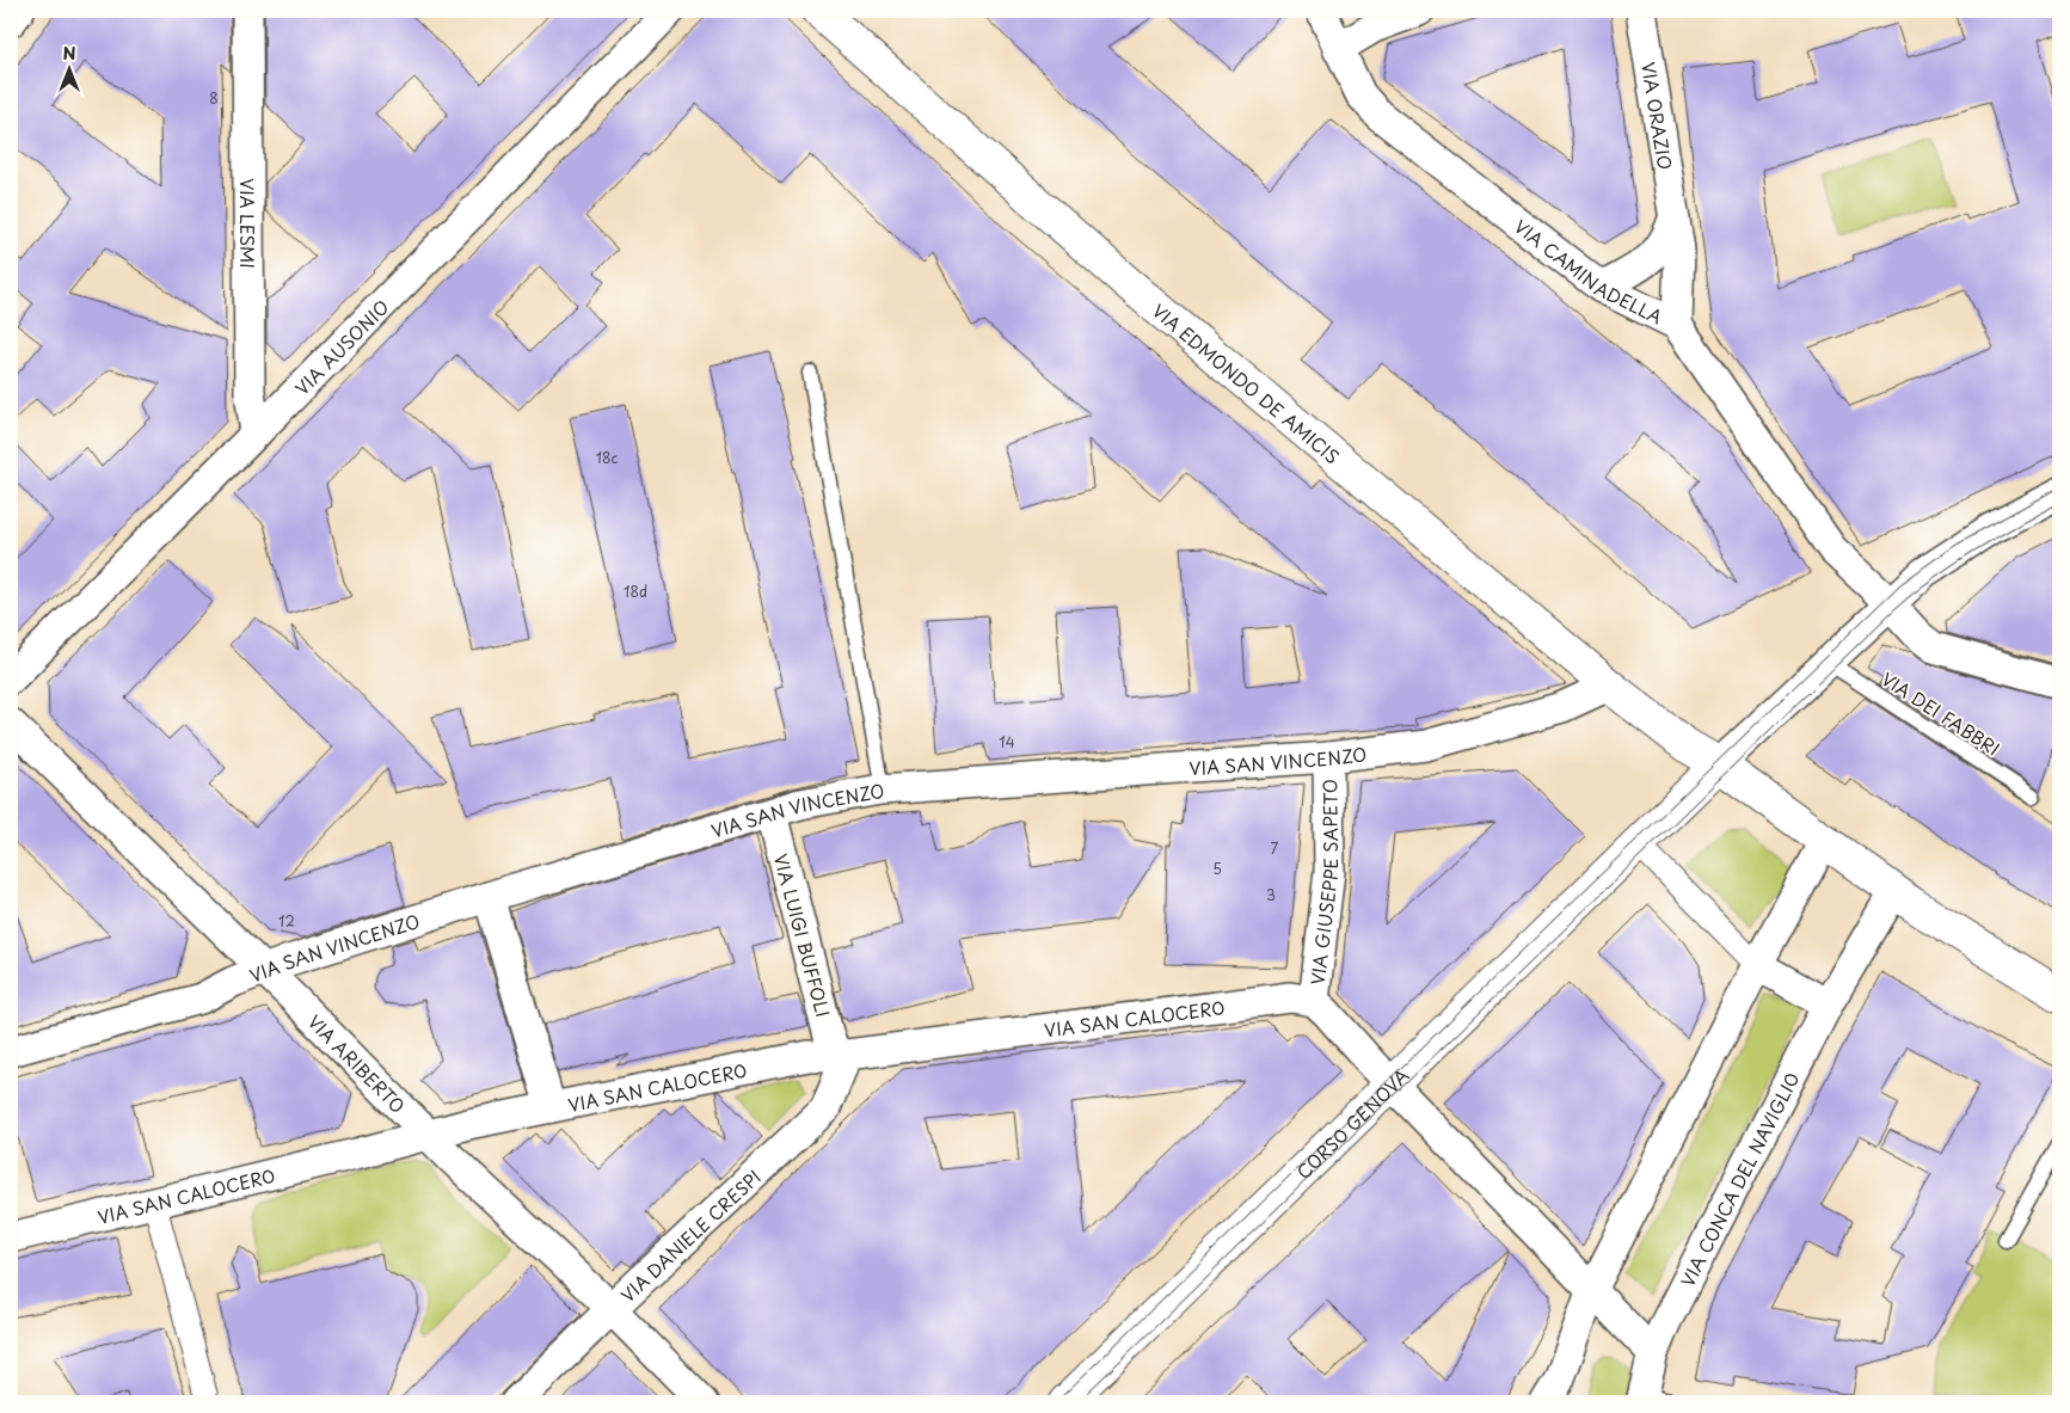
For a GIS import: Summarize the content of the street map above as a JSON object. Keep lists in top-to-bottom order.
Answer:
{
  "streets": {
    "street": [
      "VIA ORAZIO",
      "VIA LESMI",
      "VIA CAMINADELLA",
      "VIA AUSONIO",
      "VIA EDMONDO DE AMICIS",
      "VIA SAN VINCENZO",
      "VIA GIUSEPPE SAPETO",
      "VIA LUIGI BUFFOLI",
      "VIA SAN CALOCERO",
      "VIA ARIBERTO",
      "CORSO GENOVA",
      "VIA CONCA DEL NAVIGLIO",
      "VIA DANIELE CRESPI"
    ],
    "lane": ["VIA DEI FABBRI"]
  },
  "crossings": [
    ["VIA ORAZIO", "VIA CAMINADELLA"],
    ["VIA LESMI", "VIA AUSONIO"],
    ["VIA EDMONDO DE AMICIS", "VIA SAN VINCENZO"],
    ["VIA EDMONDO DE AMICIS", "CORSO GENOVA"],
    ["VIA SAN VINCENZO", "VIA GIUSEPPE SAPETO"],
    ["VIA SAN VINCENZO", "VIA LUIGI BUFFOLI"],
    ["VIA SAN VINCENZO", "VIA ARIBERTO"],
    ["VIA GIUSEPPE SAPETO", "VIA SAN CALOCERO"],
    ["VIA GIUSEPPE SAPETO", "CORSO GENOVA"],
    ["VIA LUIGI BUFFOLI", "VIA SAN CALOCERO"],
    ["VIA LUIGI BUFFOLI", "VIA DANIELE CRESPI"],
    ["VIA SAN CALOCERO", "VIA ARIBERTO"],
    ["VIA SAN CALOCERO", "VIA DANIELE CRESPI"],
    ["VIA ARIBERTO", "VIA DANIELE CRESPI"]
  ],
  "house_numbers": [
    "8",
    "18c",
    "18d",
    "14",
    "7",
    "5",
    "3",
    "12"
  ],
  "north": "top"
}
